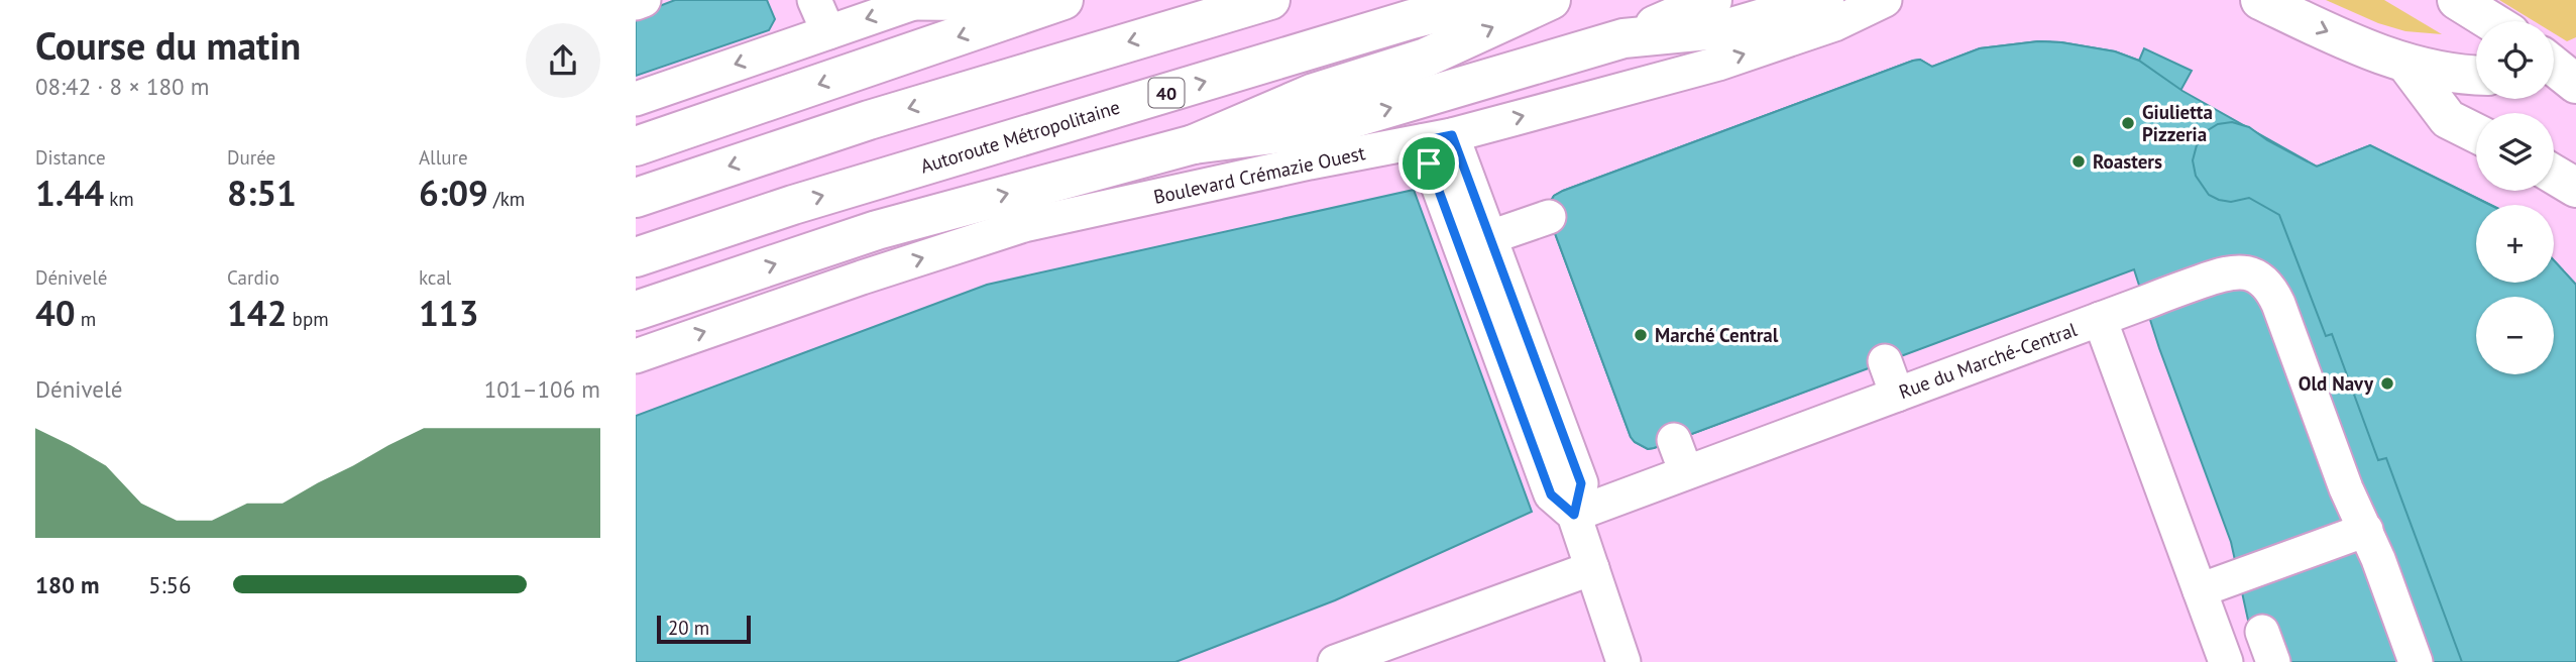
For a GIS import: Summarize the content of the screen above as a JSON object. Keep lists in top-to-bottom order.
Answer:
{
  "streets": {
    "main road": ["40", "Autoroute Métropolitaine", "Boulevard Crémazie Ouest"],
    "street": ["Rue du Marché-Central"]
  },
  "places": [
    "Giulietta Pizzeria",
    "Roasters",
    "Marché Central",
    "Old Navy"
  ],
  "scale_bar": "20 m",
  "page": {
    "heading": ["Course du matin", "08:42 · 8 × 180 m"],
    "map_buttons": ["+", "−"],
    "stats": [
      ["Distance", "1.44 km"],
      ["Durée", "8:51"],
      ["Allure", "6:09 /km"],
      ["Dénivelé", "40 m"],
      ["Cardio", "142 bpm"],
      ["kcal", "113"]
    ],
    "chart": ["Dénivelé", "101–106 m"],
    "list": [
      {
        "name": "180 m",
        "note": "5:56"
      }
    ],
    "scale": "20 m"
  }
}
